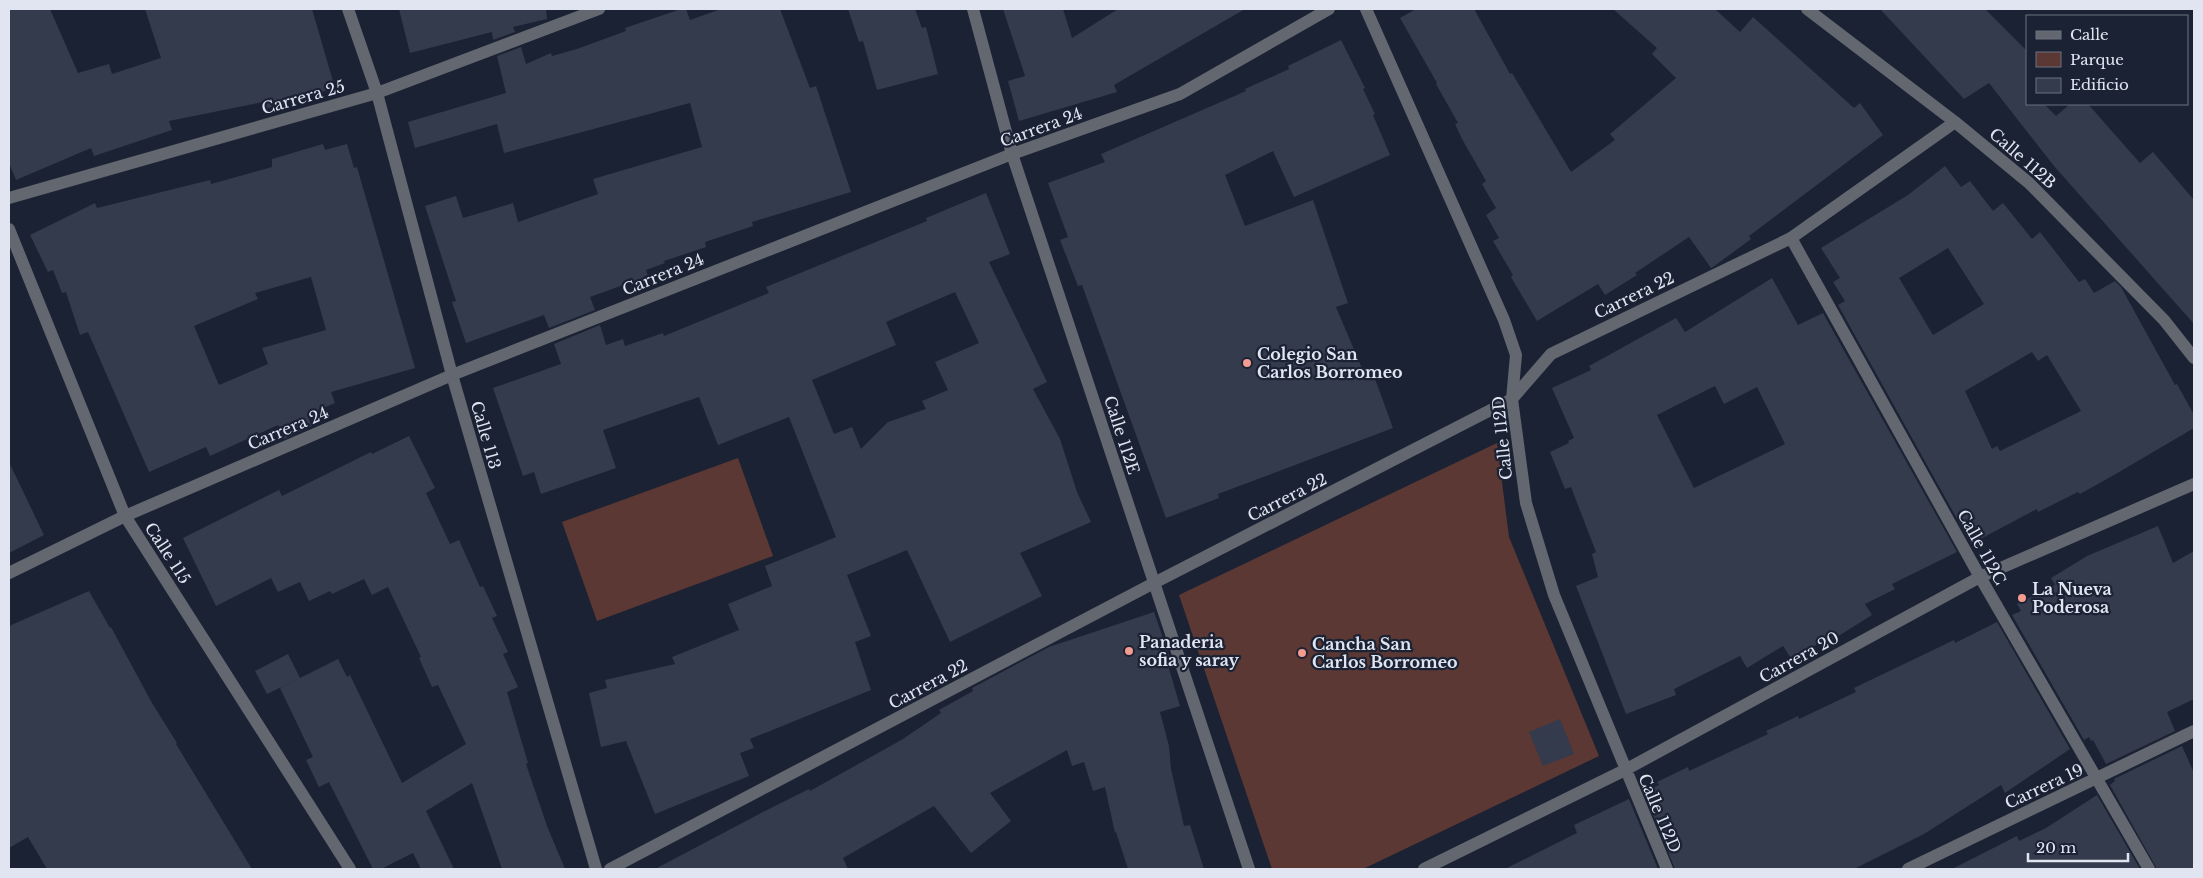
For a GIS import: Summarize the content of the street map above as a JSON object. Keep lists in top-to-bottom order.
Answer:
{
  "streets": {
    "street": [
      "Carrera 25",
      "Carrera 24",
      "Calle 112B",
      "Carrera 22",
      "Calle 113",
      "Calle 112E",
      "Calle 112D",
      "Calle 112C",
      "Calle 115",
      "Carrera 20",
      "Carrera 19"
    ]
  },
  "crossings": [
    ["Carrera 25", "Calle 113"],
    ["Carrera 24", "Calle 113"],
    ["Carrera 24", "Calle 112E"],
    ["Carrera 24", "Calle 115"],
    ["Calle 112B", "Carrera 22"],
    ["Carrera 22", "Calle 112E"],
    ["Carrera 22", "Calle 112D"],
    ["Carrera 22", "Calle 112C"],
    ["Calle 112D", "Carrera 20"],
    ["Calle 112C", "Carrera 20"],
    ["Calle 112C", "Carrera 19"]
  ],
  "places": [
    "Colegio San Carlos Borromeo",
    "La Nueva Poderosa",
    "Panaderia sofia y saray",
    "Cancha San Carlos Borromeo"
  ],
  "legend": ["Calle", "Parque", "Edificio"],
  "scale_bar": "20 m"
}
